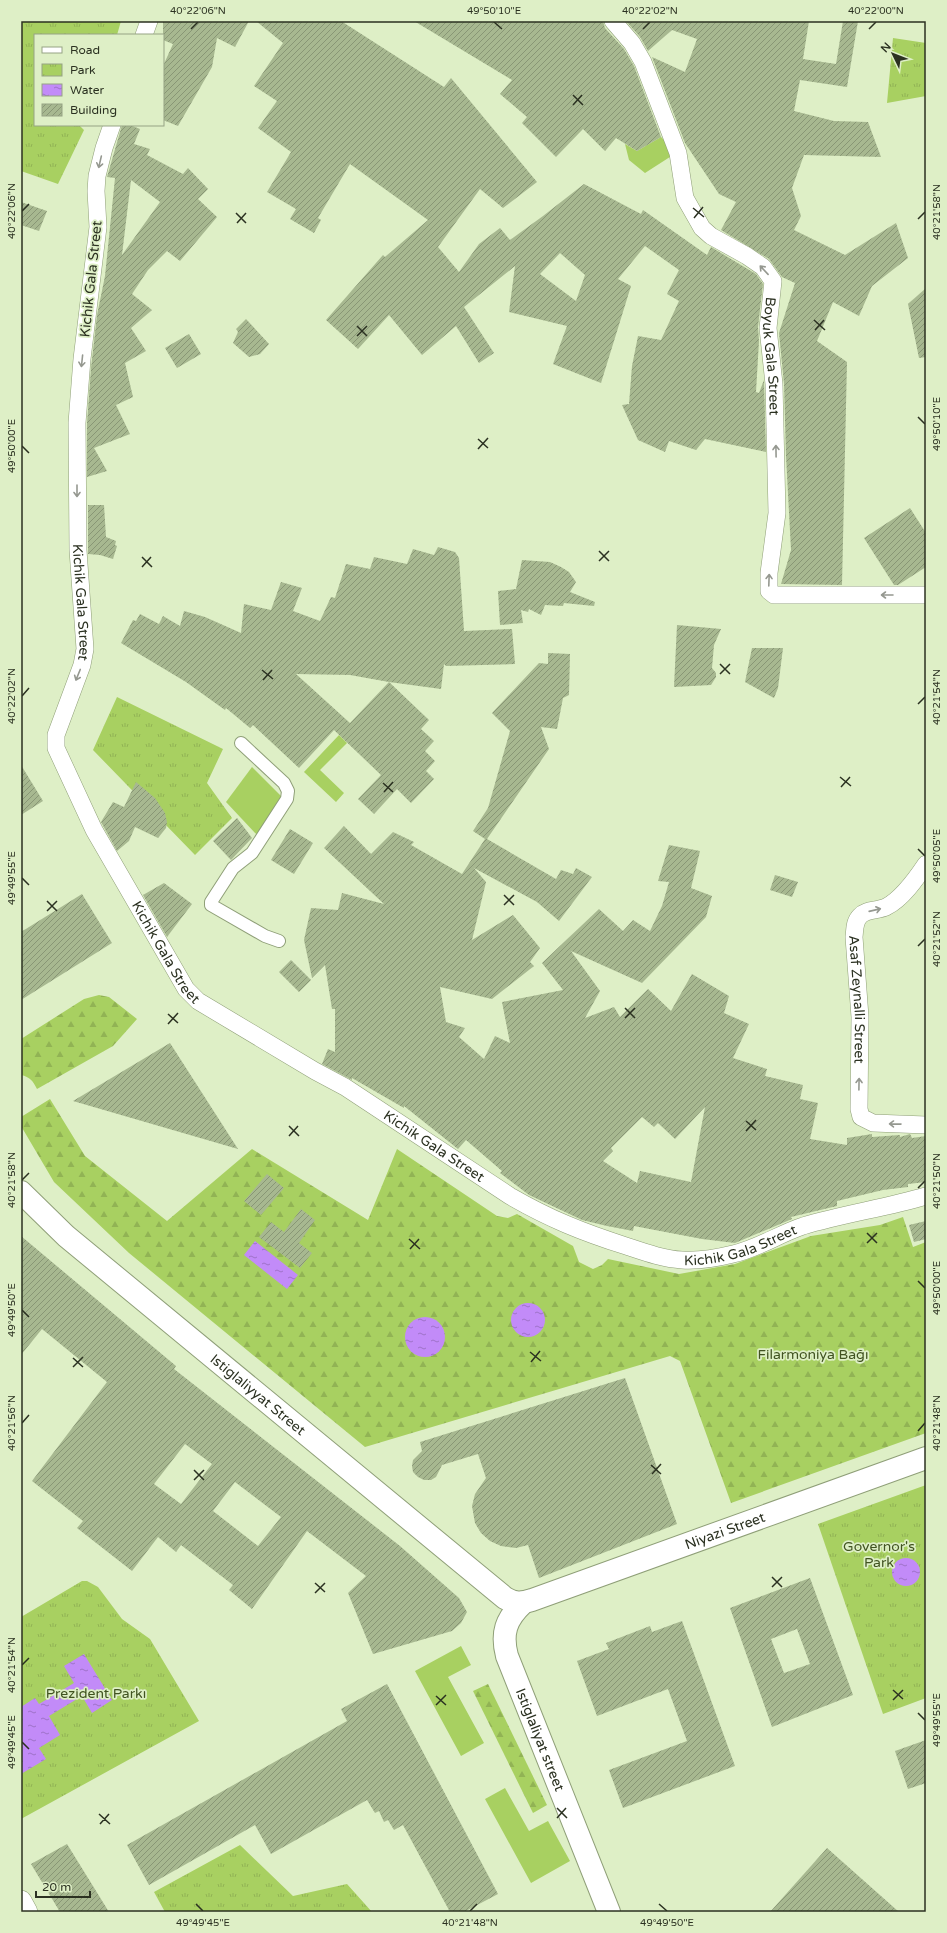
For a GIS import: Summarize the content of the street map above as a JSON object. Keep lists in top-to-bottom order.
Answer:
{
  "streets": {
    "main road": ["Niyazi Street"],
    "street": ["Kichik Gala Street", "Boyuk Gala Street", "Asaf Zeynalli Street"]
  },
  "one_way": ["Boyuk Gala Street"],
  "parks": ["Filarmoniya Bağı", "Governor's Park", "Prezident Parkı"],
  "legend": [
    "Road",
    "Park",
    "Water",
    "Building"
  ],
  "scale_bar": "20 m",
  "north": "top left",
  "coordinates": [
    "40°22'06\"N",
    "49°50'10\"E",
    "40°22'02\"N",
    "40°22'00\"N",
    "40°21'58\"N",
    "49°50'00\"E",
    "40°21'54\"N",
    "49°50'05\"E",
    "49°49'55\"E",
    "40°21'52\"N",
    "40°21'50\"N",
    "49°49'50\"E",
    "40°21'56\"N",
    "40°21'48\"N",
    "49°49'45\"E"
  ]
}
